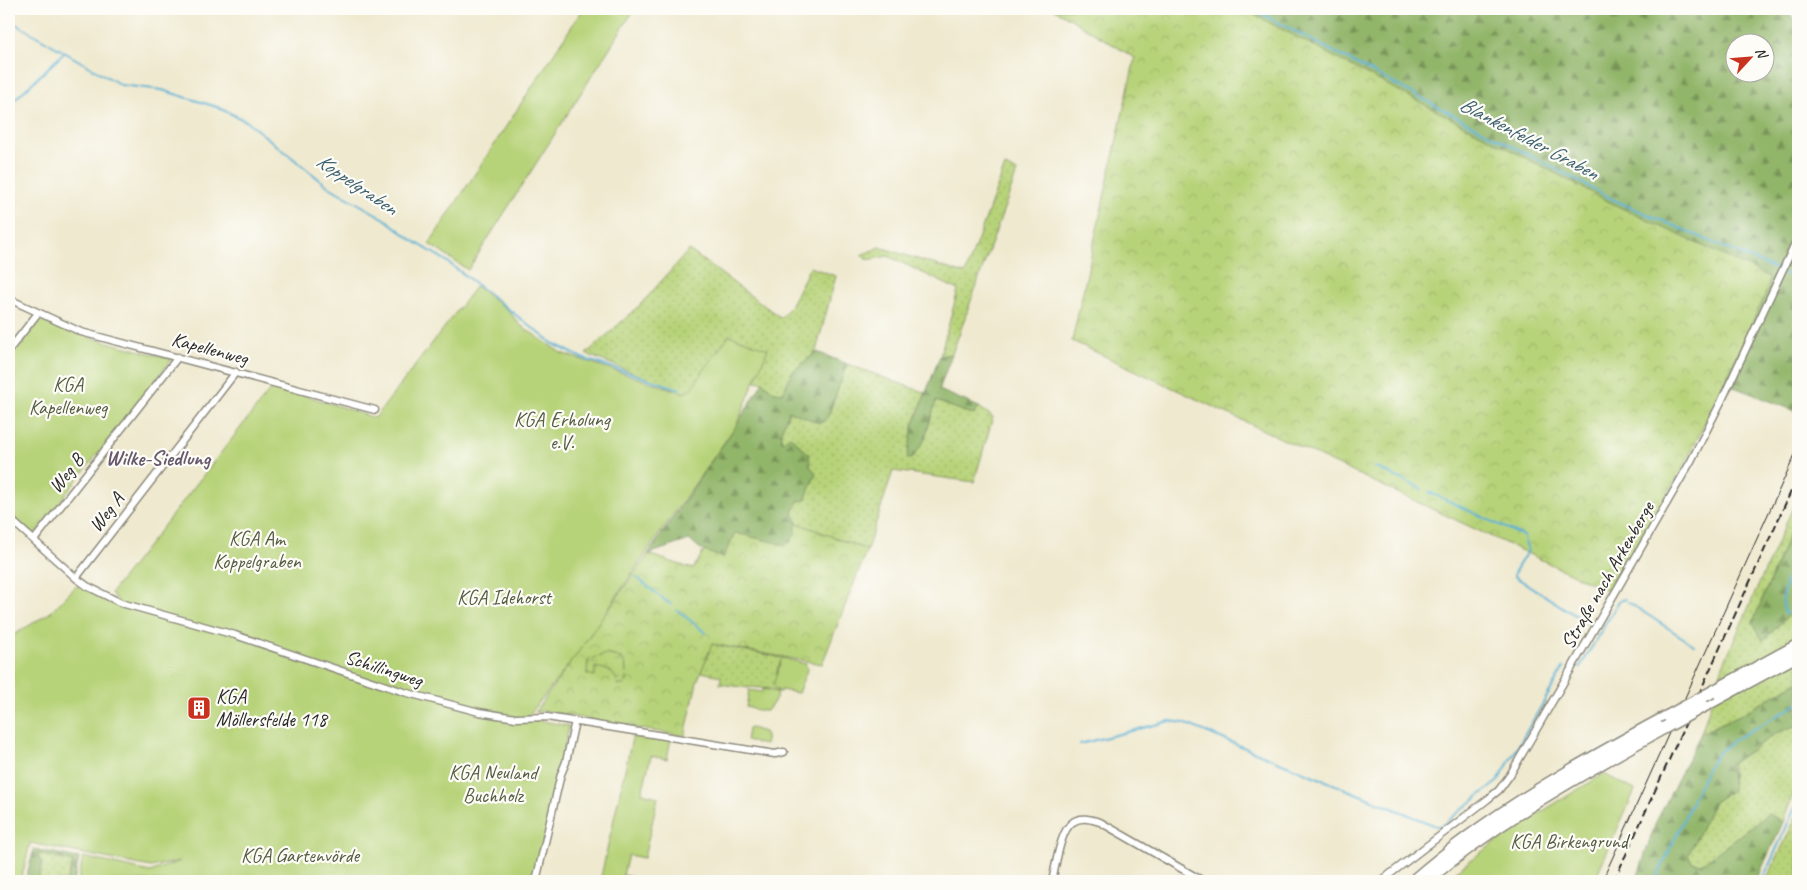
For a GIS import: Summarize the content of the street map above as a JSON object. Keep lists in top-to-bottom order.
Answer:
{
  "streets": {
    "street": [
      "Kapellenweg",
      "Weg B",
      "Weg A",
      "Straße nach Arkenberge",
      "Schillingweg"
    ]
  },
  "crossings": [
    ["Kapellenweg", "Weg B"],
    ["Kapellenweg", "Weg A"],
    ["Weg B", "Schillingweg"],
    ["Weg A", "Schillingweg"]
  ],
  "districts": ["Wilke-Siedlung"],
  "water": ["Blankenfelder Graben", "Koppelgraben"],
  "parks": [
    "KGA Kapellenweg",
    "KGA Erholung e.V.",
    "KGA Am Koppelgraben",
    "KGA Idehorst",
    "KGA Neuland Buchholz",
    "KGA Birkengrund",
    "KGA Gartenvörde"
  ],
  "places": {
    "building": ["KGA Möllersfelde 118"]
  },
  "north": "top right"
}
